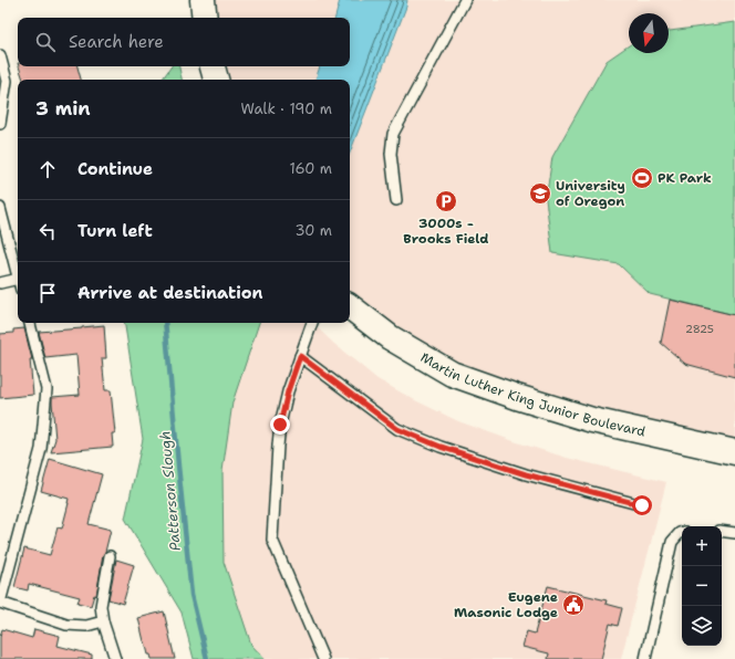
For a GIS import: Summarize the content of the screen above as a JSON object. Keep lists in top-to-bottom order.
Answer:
{
  "streets": {
    "main road": ["Martin Luther King Junior Boulevard"]
  },
  "water": ["Patterson Slough"],
  "places": {
    "sports": ["PK Park"],
    "school or university": ["University of Oregon"],
    "parking": ["3000s - Brooks Field"],
    "public building": ["Eugene Masonic Lodge"]
  },
  "house_numbers": ["2825"],
  "north": "bottom",
  "page": {
    "search": "Search here",
    "heading": ["3 min", "Walk · 190 m"],
    "list": [
      ["Continue", "160 m"],
      ["Turn left", "30 m"],
      "Arrive at destination"
    ],
    "map_buttons": ["+", "−"]
  }
}
